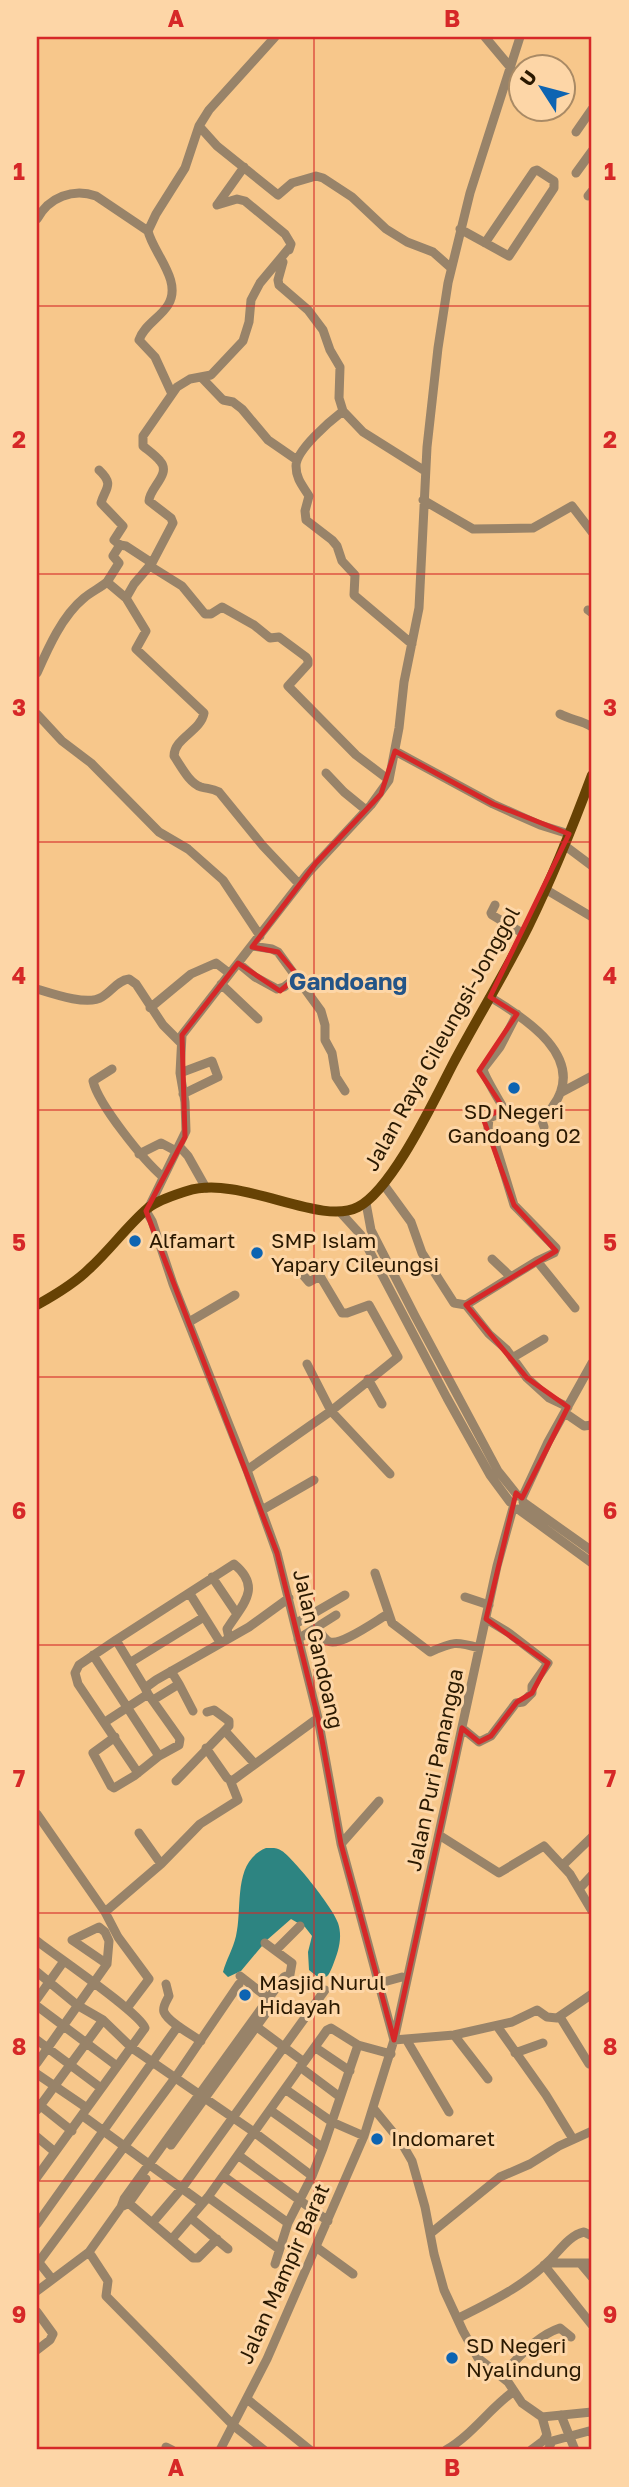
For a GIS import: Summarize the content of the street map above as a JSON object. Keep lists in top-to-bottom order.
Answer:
{
  "streets": {
    "main road": ["Jalan Raya Cileungsi-Jonggol"],
    "street": ["Jalan Gandoang", "Jalan Puri Panangga", "Jalan Mampir Barat"]
  },
  "crossings": [
    ["Jalan Gandoang", "Jalan Puri Panangga"],
    ["Jalan Gandoang", "Jalan Mampir Barat"]
  ],
  "districts": ["Gandoang"],
  "places": [
    "SD Negeri Gandoang 02",
    "Alfamart",
    "SMP Islam Yapary Cileungsi",
    "Masjid Nurul Hidayah",
    "Indomaret",
    "SD Negeri Nyalindung"
  ],
  "north": "top left",
  "grid": {
    "columns": ["A", "B"],
    "rows": [
      "1",
      "2",
      "3",
      "4",
      "5",
      "6",
      "7",
      "8",
      "9"
    ]
  }
}
